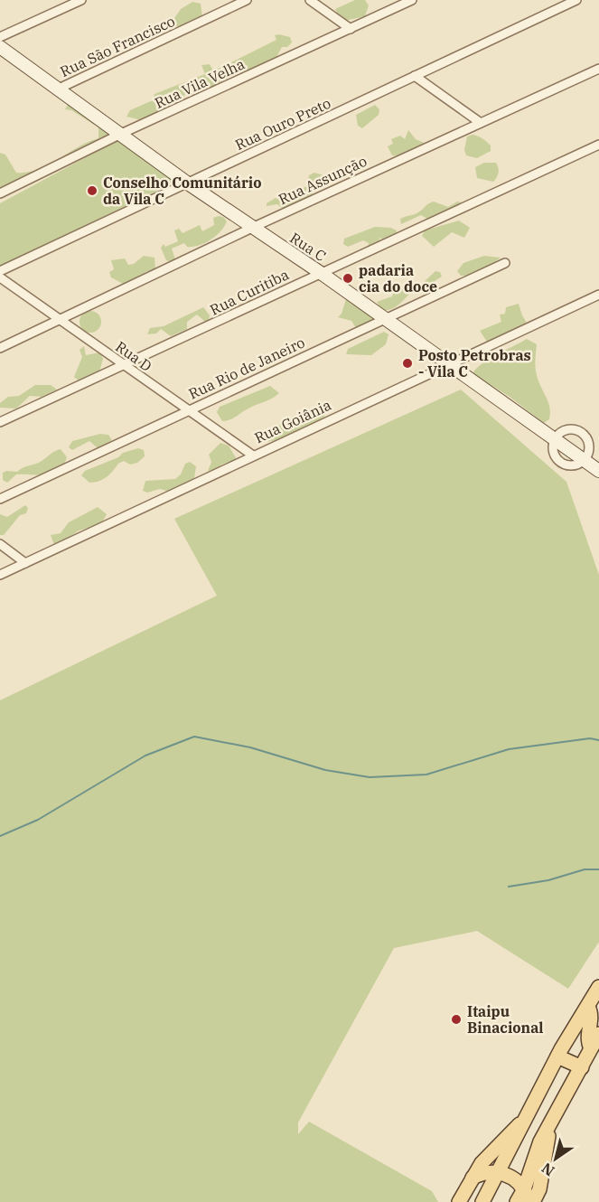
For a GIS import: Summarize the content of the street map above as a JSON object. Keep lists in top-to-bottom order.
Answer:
{
  "streets": {
    "street": [
      "Rua São Francisco",
      "Rua Vila Velha",
      "Rua Ouro Preto",
      "Rua Assunção",
      "Rua C",
      "Rua Curitiba",
      "Rua D",
      "Rua Rio de Janeiro",
      "Rua Goiânia"
    ]
  },
  "crossings": [
    ["Rua São Francisco", "Rua C"],
    ["Rua Vila Velha", "Rua C"],
    ["Rua Ouro Preto", "Rua C"],
    ["Rua Assunção", "Rua C"],
    ["Rua Assunção", "Rua D"],
    ["Rua C", "Rua Curitiba"],
    ["Rua C", "Rua Rio de Janeiro"],
    ["Rua C", "Rua Goiânia"],
    ["Rua Curitiba", "Rua D"],
    ["Rua D", "Rua Rio de Janeiro"],
    ["Rua D", "Rua Goiânia"]
  ],
  "places": [
    "Conselho Comunitário da Vila C",
    "padaria cia do doce",
    "Posto Petrobras - Vila C",
    "Itaipu Binacional"
  ],
  "north": "bottom left"
}
